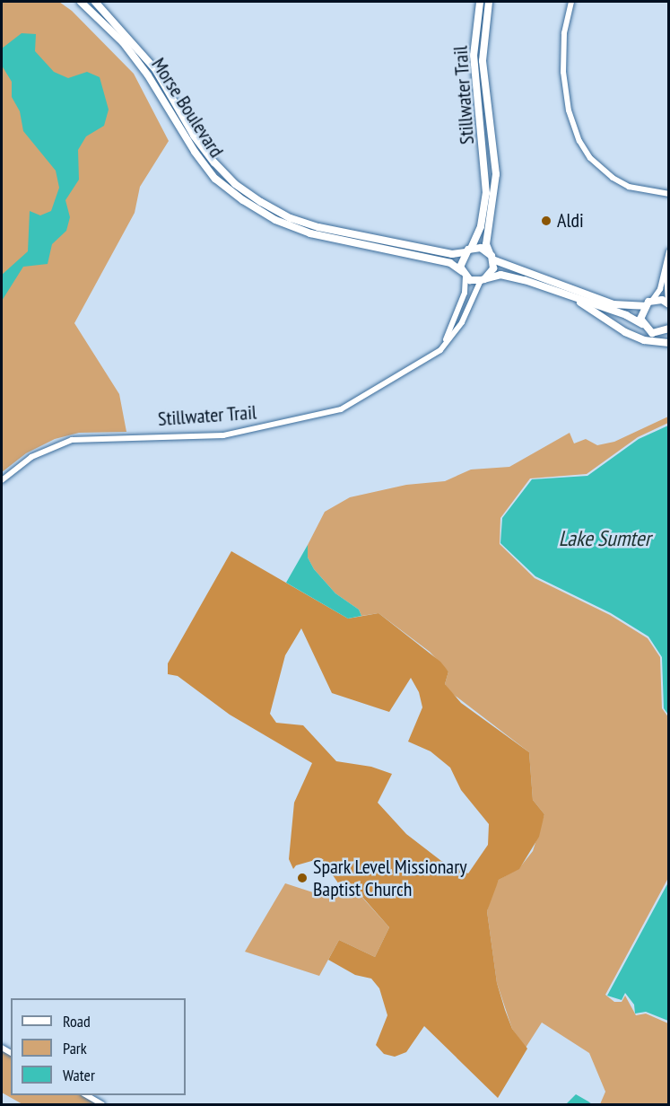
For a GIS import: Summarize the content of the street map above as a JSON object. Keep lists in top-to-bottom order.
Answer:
{
  "streets": {
    "main road": ["Stillwater Trail", "Morse Boulevard"]
  },
  "crossings": [
    ["Stillwater Trail", "Morse Boulevard"]
  ],
  "water": ["Lake Sumter"],
  "places": ["Aldi", "Spark Level Missionary Baptist Church"],
  "legend": ["Road", "Park", "Water"]
}
